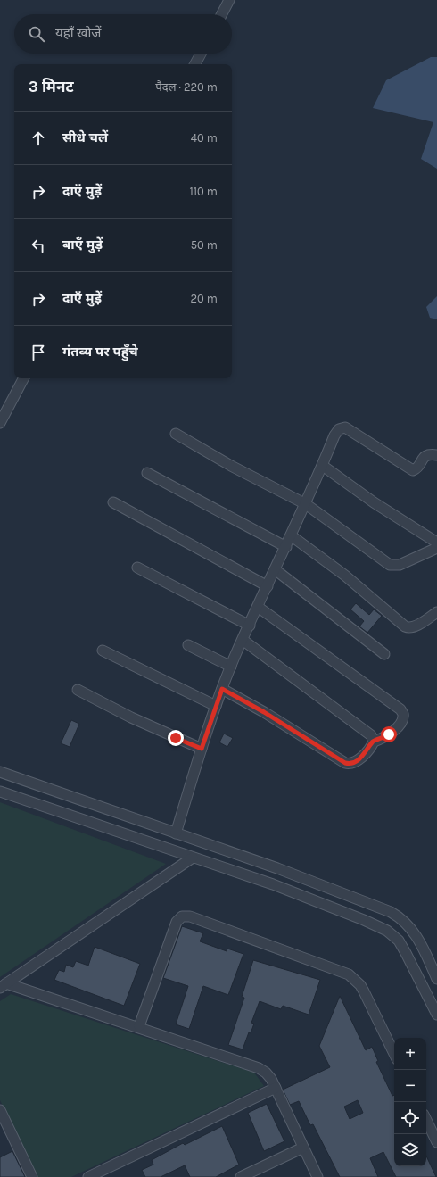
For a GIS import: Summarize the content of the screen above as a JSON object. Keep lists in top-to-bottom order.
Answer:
{
  "page": {
    "search": "यहाँ खोजें",
    "heading": ["3 मिनट", "पैदल · 220 m"],
    "list": [
      ["सीधे चलें", "40 m"],
      ["दाएँ मुड़ें", "110 m"],
      ["बाएँ मुड़ें", "50 m"],
      ["दाएँ मुड़ें", "20 m"],
      "गंतव्य पर पहुँचे"
    ],
    "map_buttons": ["+", "−"]
  }
}
